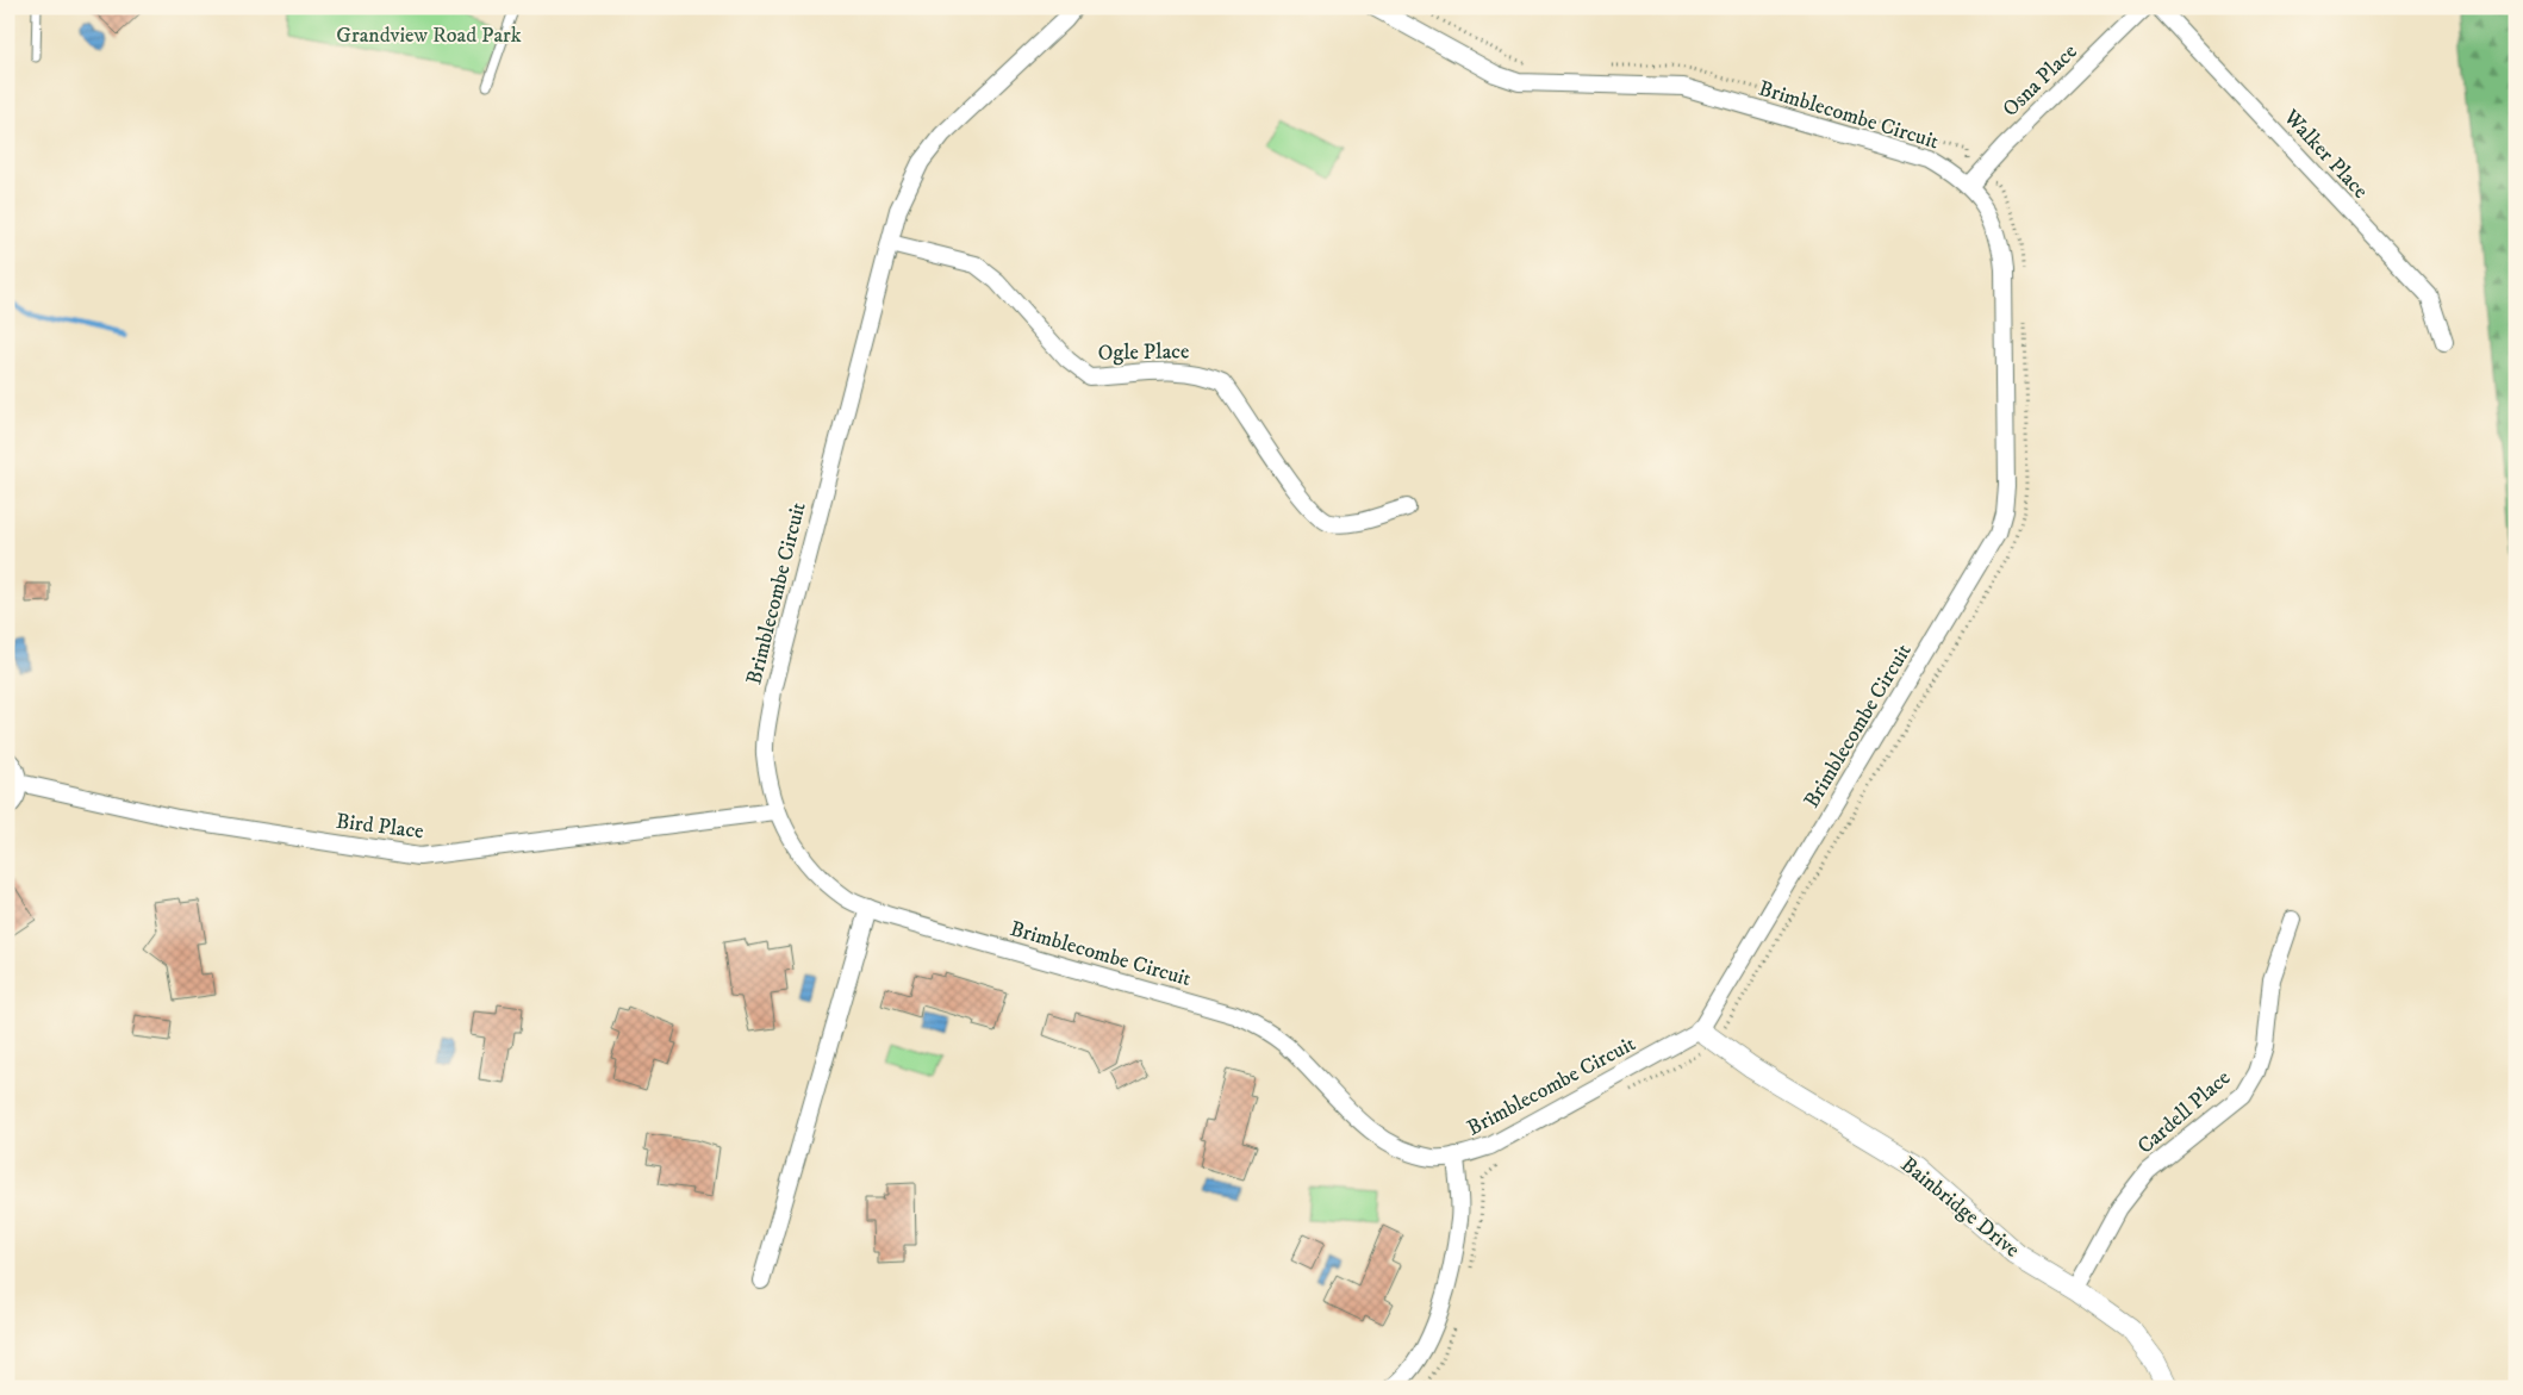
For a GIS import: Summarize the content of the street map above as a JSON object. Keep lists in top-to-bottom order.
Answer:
{
  "streets": {
    "street": [
      "Osna Place",
      "Brimblecombe Circuit",
      "Walker Place",
      "Ogle Place",
      "Bird Place",
      "Cardell Place",
      "Bainbridge Drive"
    ]
  },
  "crossings": [
    ["Osna Place", "Brimblecombe Circuit"],
    ["Brimblecombe Circuit", "Ogle Place"],
    ["Brimblecombe Circuit", "Bird Place"],
    ["Brimblecombe Circuit", "Bainbridge Drive"],
    ["Cardell Place", "Bainbridge Drive"]
  ],
  "parks": ["Grandview Road Park"]
}
